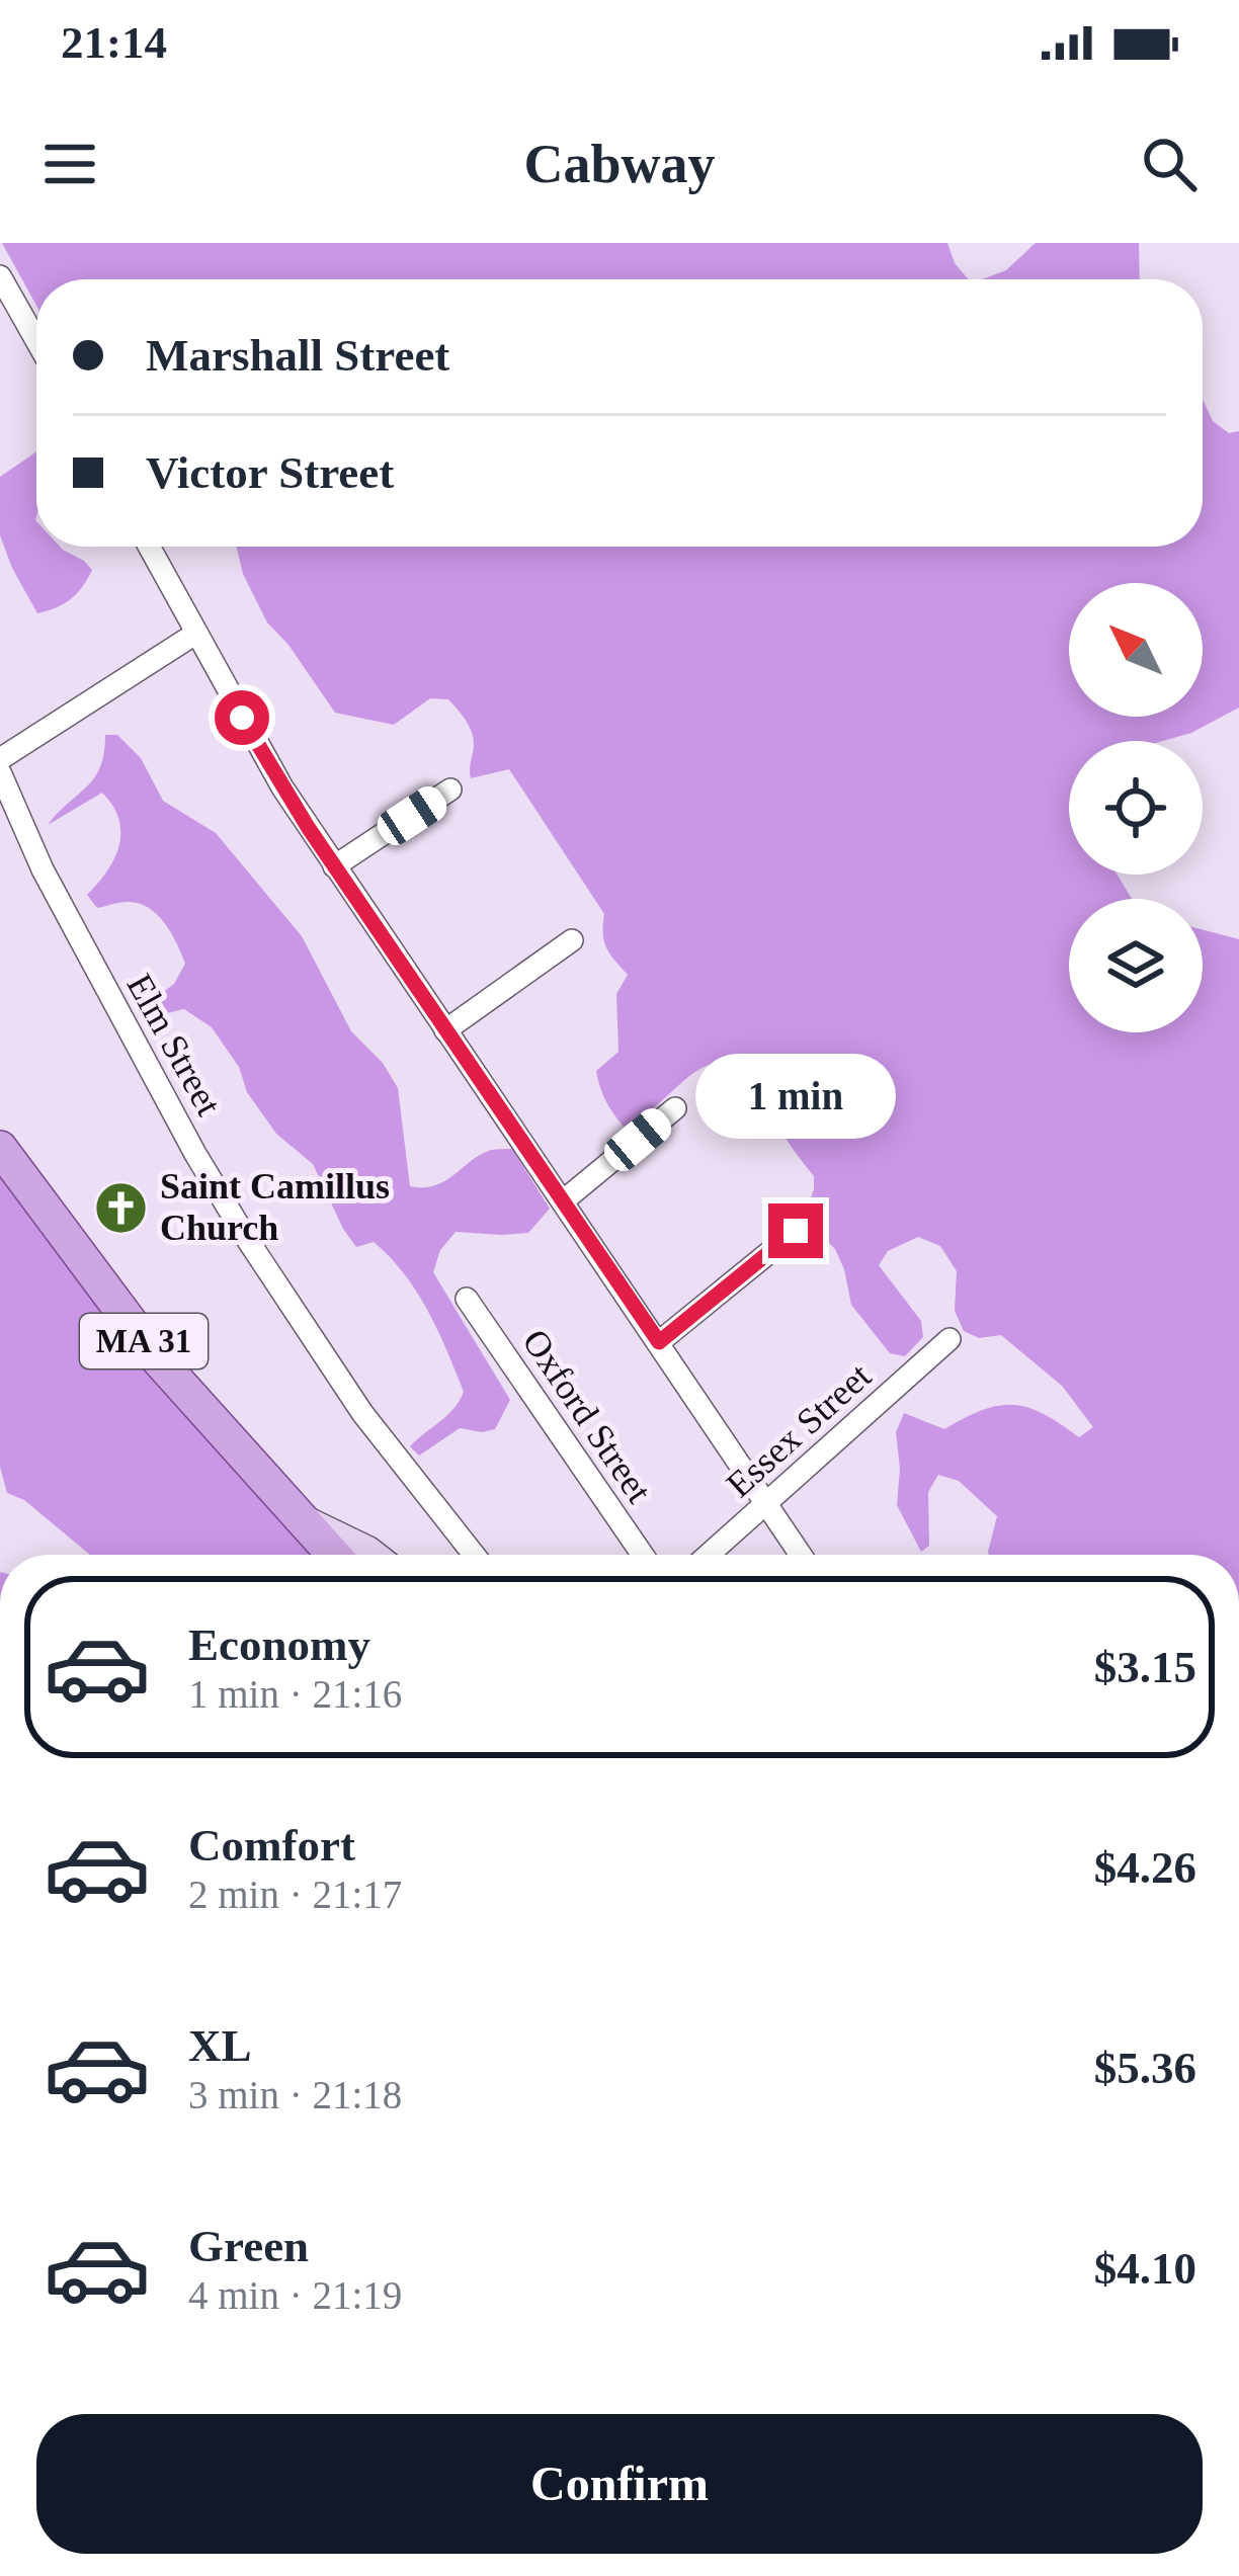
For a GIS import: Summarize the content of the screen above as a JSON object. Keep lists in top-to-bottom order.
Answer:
{
  "streets": {
    "main road": ["MA 31"],
    "street": ["Elm Street", "Oxford Street", "Essex Street"]
  },
  "places": {
    "church": ["Saint Camillus Church"]
  },
  "north": "top left",
  "page": {
    "status": "21:14",
    "header": "Cabway",
    "banner": ["Marshall Street", "Victor Street"],
    "bubble": "1 min",
    "list": [
      {
        "name": "Economy",
        "note": "1 min · 21:16",
        "value": "$3.15"
      },
      {
        "name": "Comfort",
        "note": "2 min · 21:17",
        "value": "$4.26"
      },
      {
        "name": "XL",
        "note": "3 min · 21:18",
        "value": "$5.36"
      },
      {
        "name": "Green",
        "note": "4 min · 21:19",
        "value": "$4.10"
      }
    ],
    "buttons": "Confirm"
  }
}
